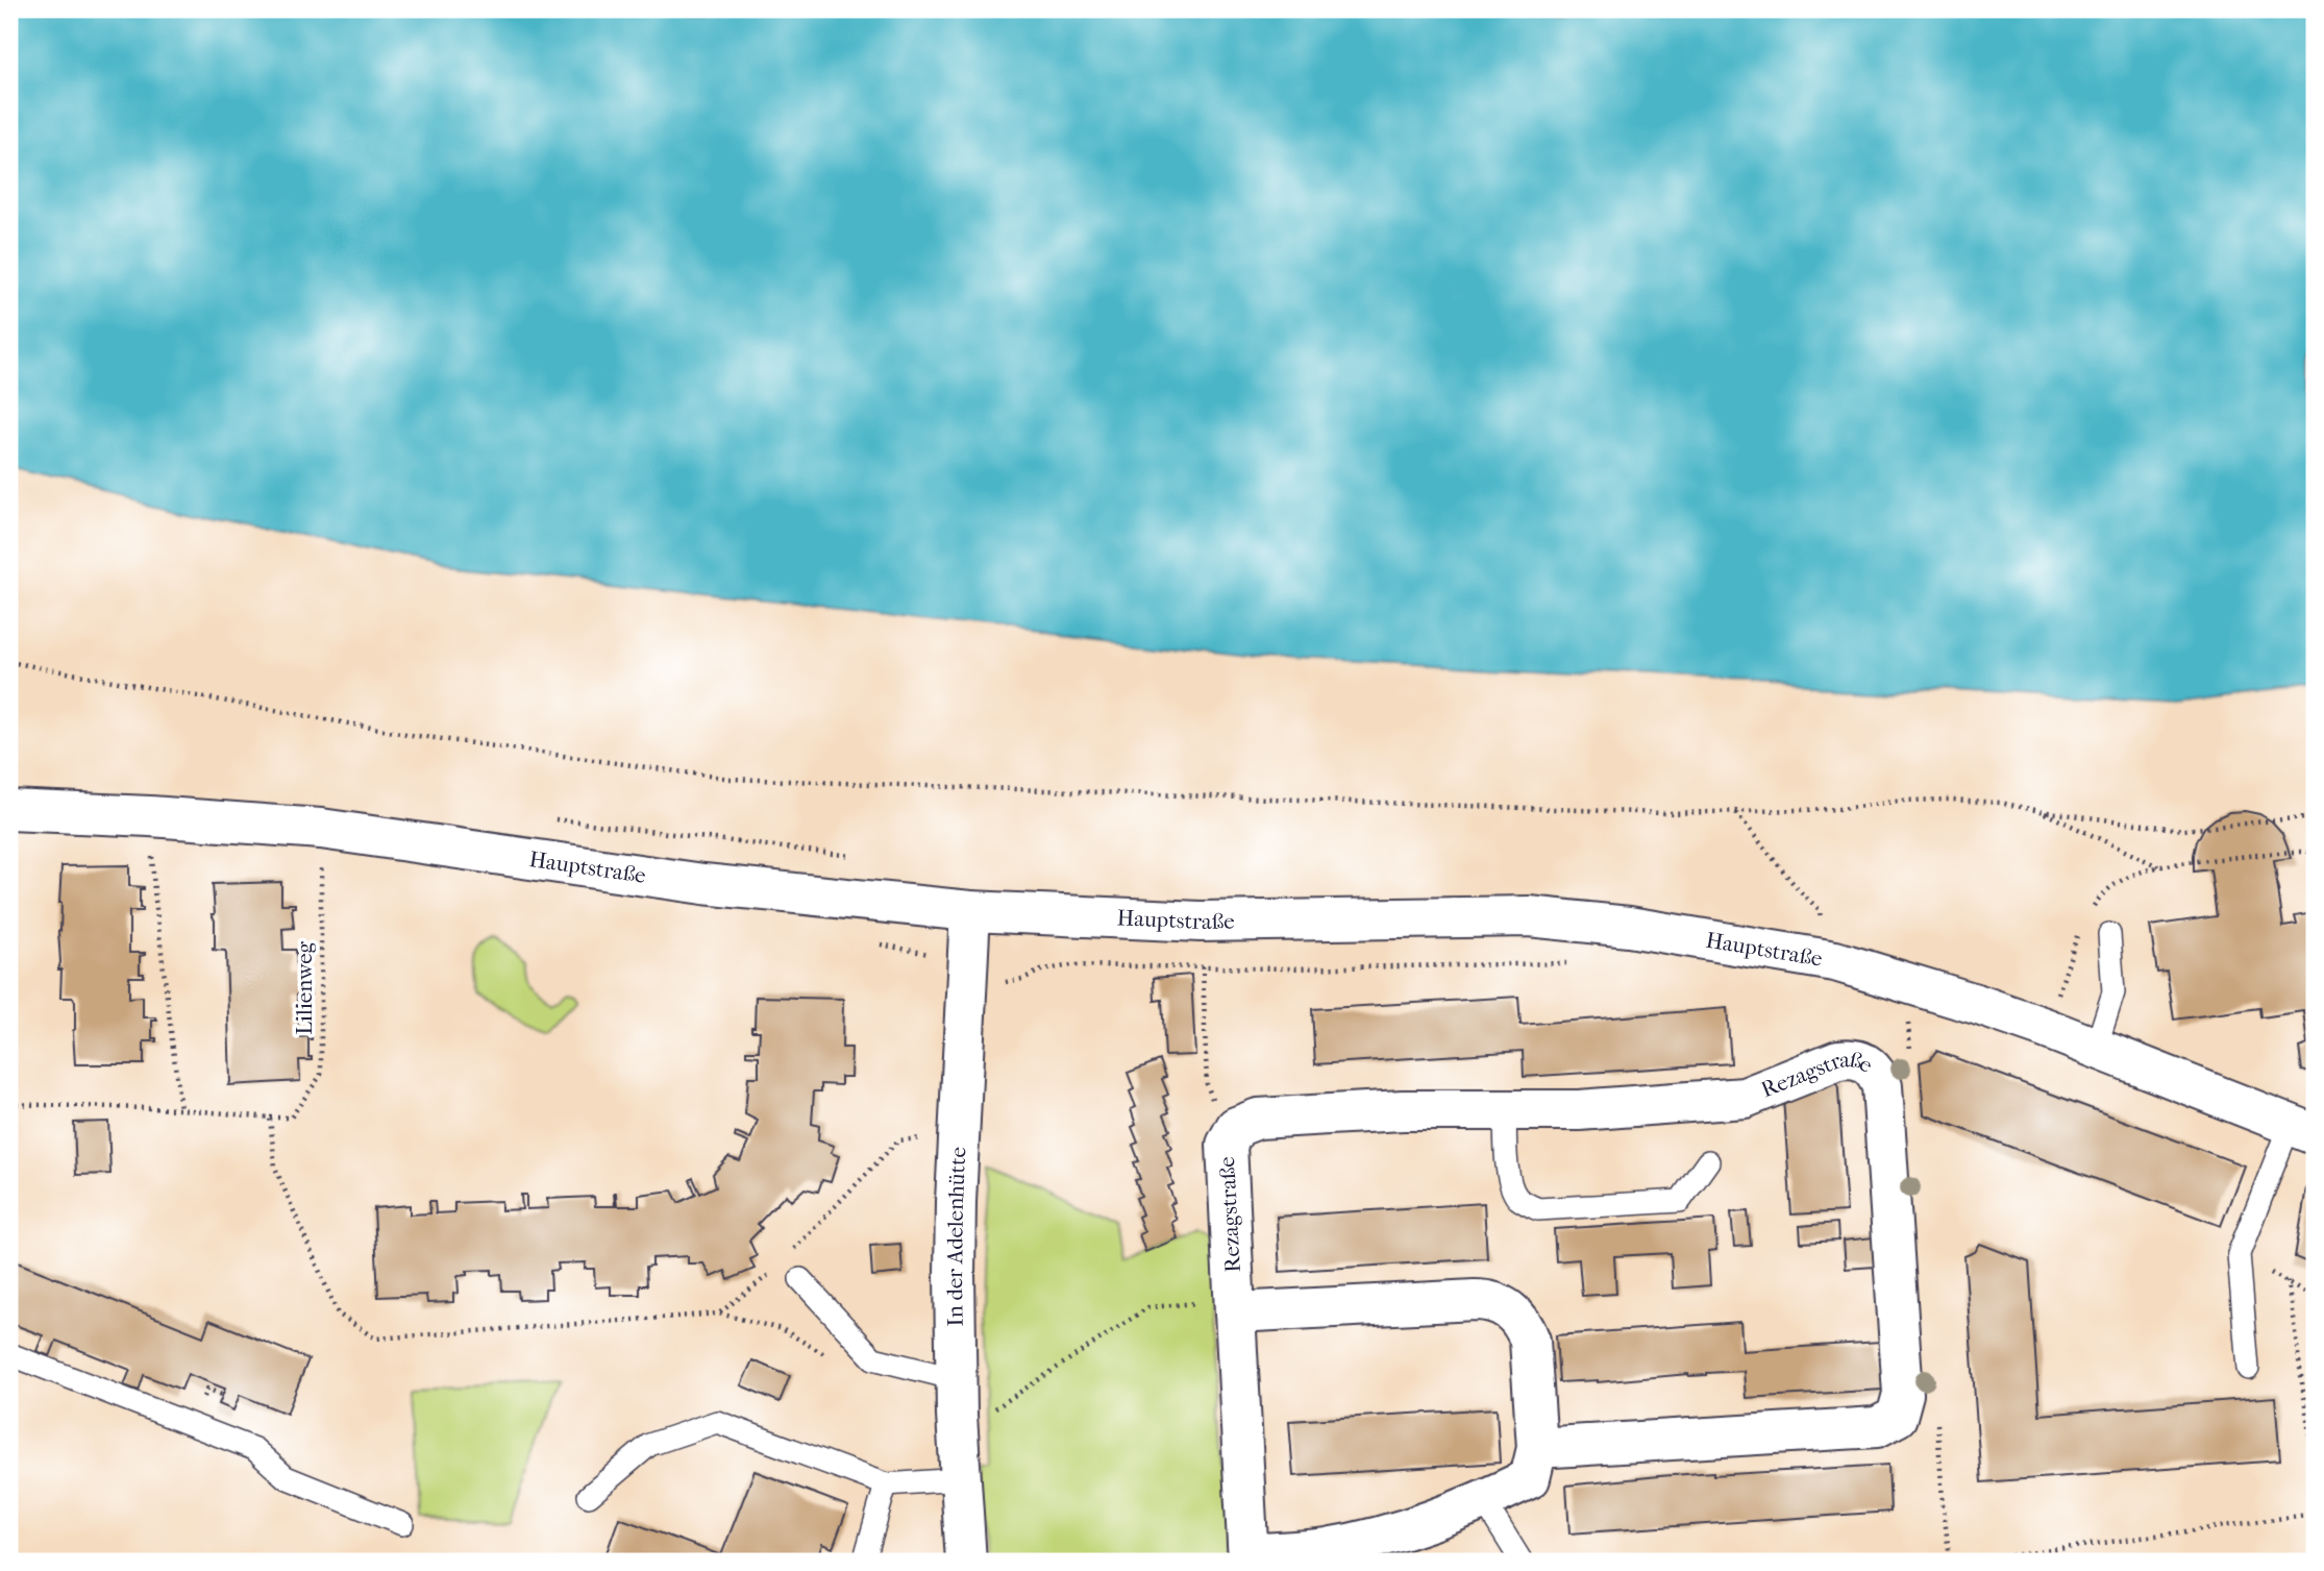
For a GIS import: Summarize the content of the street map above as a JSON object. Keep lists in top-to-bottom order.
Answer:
{
  "streets": {
    "street": ["Hauptstraße", "Rezagstraße", "In der Adelenhütte"],
    "path": ["Lilienweg"]
  },
  "crossings": [
    ["Hauptstraße", "Lilienweg"],
    ["Hauptstraße", "In der Adelenhütte"]
  ]
}
